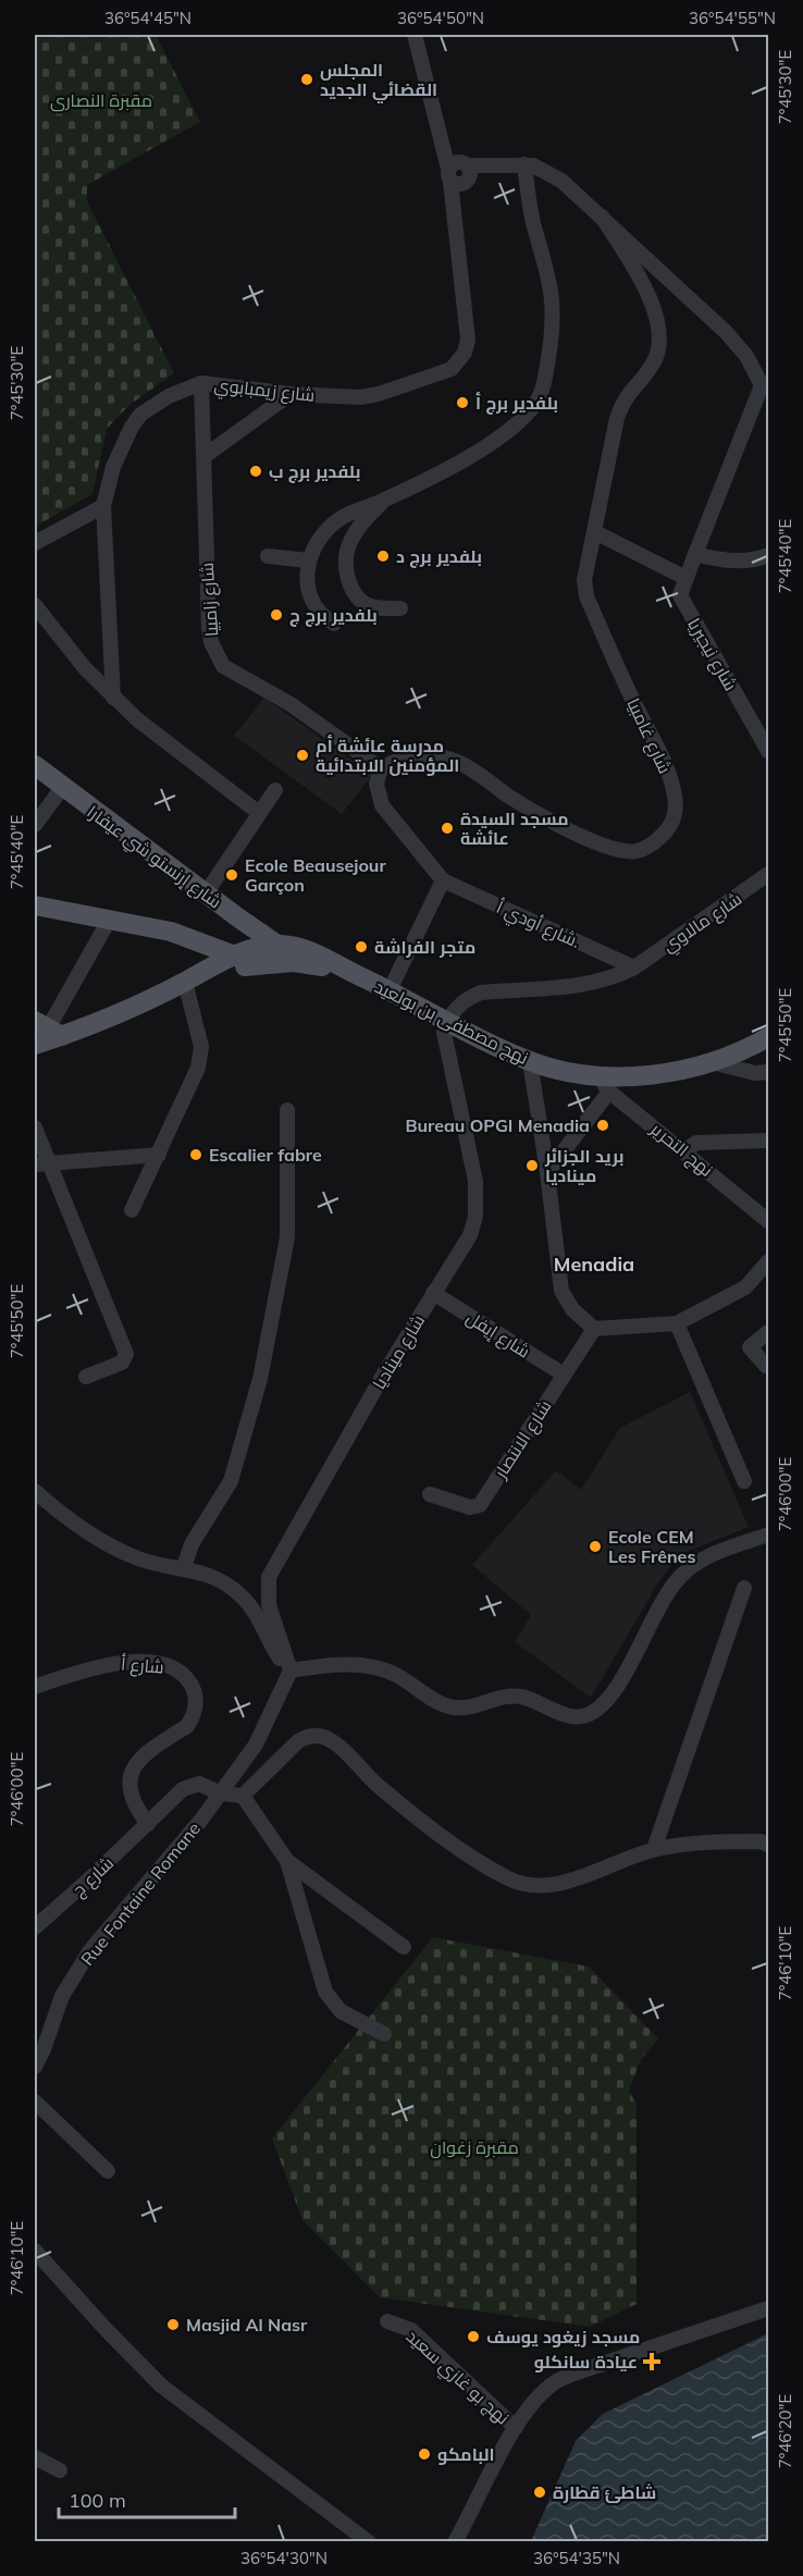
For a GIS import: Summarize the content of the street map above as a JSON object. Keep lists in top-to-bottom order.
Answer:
{
  "streets": {
    "main road": ["شارع إرنستو شي عيفارا", "نهج مصطفى بن بولعيد"],
    "street": [
      "شارع زيمبابوي",
      "شارع زامبيا",
      "شارع نيجيريا",
      "شارع غامبيا",
      "شارع مالاوي",
      "شارع أودي أ.",
      "نهج التحرير",
      "شارع إيفل",
      "شارع ميناديا",
      "شارع الانتصار",
      "شارع أ",
      "شارع ج",
      "Rue Fontaine Romane",
      "نهج بو غازي سعيد"
    ]
  },
  "crossings": [
    ["شارع زيمبابوي", "شارع زامبيا"],
    ["شارع زامبيا", "شارع غامبيا"],
    ["شارع إرنستو شي عيفارا", "نهج مصطفى بن بولعيد"],
    ["شارع مالاوي", "شارع أودي أ."],
    ["شارع مالاوي", "نهج مصطفى بن بولعيد"],
    ["شارع مالاوي", "شارع ميناديا"],
    ["نهج مصطفى بن بولعيد", "نهج التحرير"],
    ["نهج مصطفى بن بولعيد", "شارع ميناديا"],
    ["شارع إيفل", "شارع ميناديا"],
    ["شارع إيفل", "شارع الانتصار"],
    ["شارع ميناديا", "Rue Fontaine Romane"],
    ["شارع أ", "شارع ج"],
    ["شارع ج", "Rue Fontaine Romane"]
  ],
  "districts": ["Menadia"],
  "parks": ["مقبرة النصارى", "مقبرة زغوان"],
  "places": {
    "other": [
      "المجلس القضائي الجديد",
      "بلفدير برج أ",
      "بلفدير برج ب",
      "بلفدير برج د",
      "بلفدير برج ج",
      "مدرسة عائشة أم المؤمنين الابتدائية",
      "مسجد السيدة عائشة",
      "Ecole Beausejour Garçon",
      "متجر الفراشة",
      "Bureau OPGI Menadia",
      "Escalier fabre",
      "بريد الجزائر ميناديا",
      "Ecole CEM Les Frênes",
      "Masjid Al Nasr",
      "مسجد زيغود يوسف",
      "البامكو",
      "شاطئ قطارة"
    ],
    "health": ["عيادة سانكلو"]
  },
  "scale_bar": "100 m",
  "coordinates": [
    "36°54'45\"N",
    "36°54'50\"N",
    "36°54'55\"N",
    "7°45'30\"E",
    "7°45'40\"E",
    "7°45'50\"E",
    "7°46'00\"E",
    "7°46'10\"E",
    "7°46'20\"E",
    "36°54'30\"N",
    "36°54'35\"N"
  ]
}
